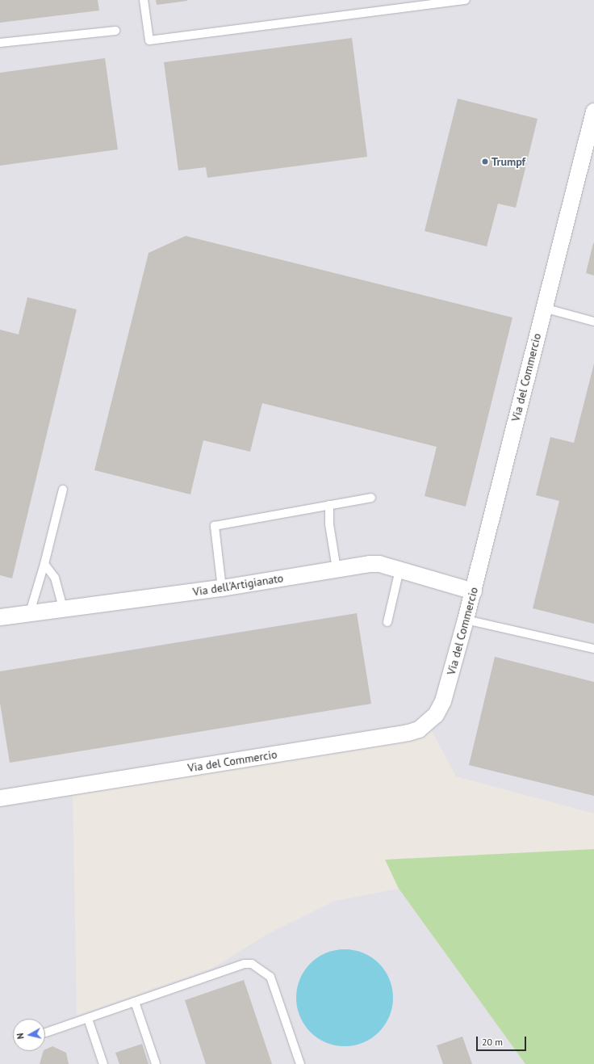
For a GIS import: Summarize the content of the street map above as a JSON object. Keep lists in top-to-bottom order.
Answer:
{
  "streets": {
    "street": ["Via del Commercio", "Via dell'Artigianato"]
  },
  "crossings": [
    ["Via del Commercio", "Via dell'Artigianato"]
  ],
  "places": ["Trumpf"],
  "scale_bar": "20 m",
  "north": "left"
}
